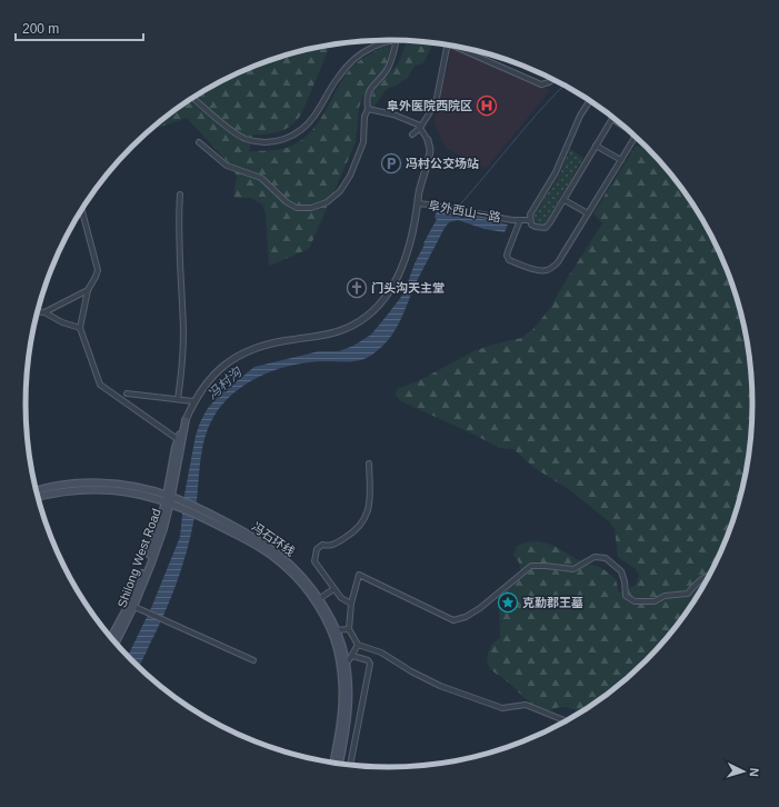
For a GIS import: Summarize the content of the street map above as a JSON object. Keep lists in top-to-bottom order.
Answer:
{
  "streets": {
    "main road": ["冯石环线", "Shilong West Road"],
    "street": ["阜外西山一路"]
  },
  "crossings": [
    ["阜外西山一路", "Shilong West Road"],
    ["冯石环线", "Shilong West Road"]
  ],
  "water": ["冯村沟"],
  "places": {
    "hospital": ["阜外医院西院区"],
    "parking": ["冯村公交场站"],
    "church": ["门头沟天主堂"],
    "place": ["克勤郡王墓"]
  },
  "scale_bar": "200 m",
  "north": "right"
}
